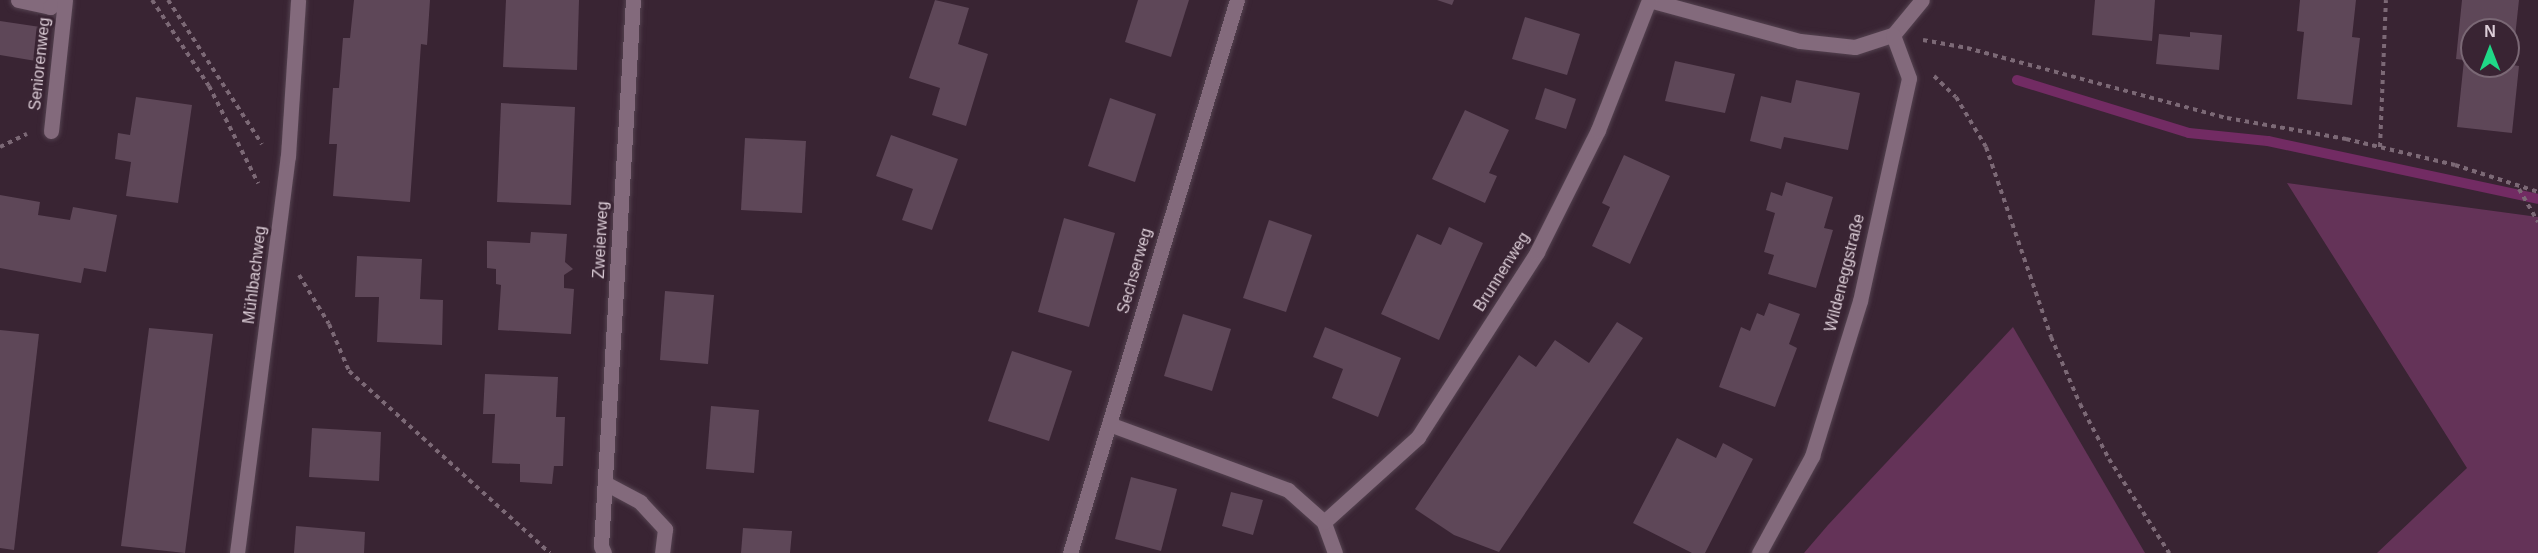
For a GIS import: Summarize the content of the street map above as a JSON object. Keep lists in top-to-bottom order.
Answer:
{
  "streets": {
    "street": [
      "Seniorenweg",
      "Zweierweg",
      "Sechserweg",
      "Brunnenweg",
      "Wildeneggstraße",
      "Mühlbachweg"
    ]
  },
  "north": "top"
}
